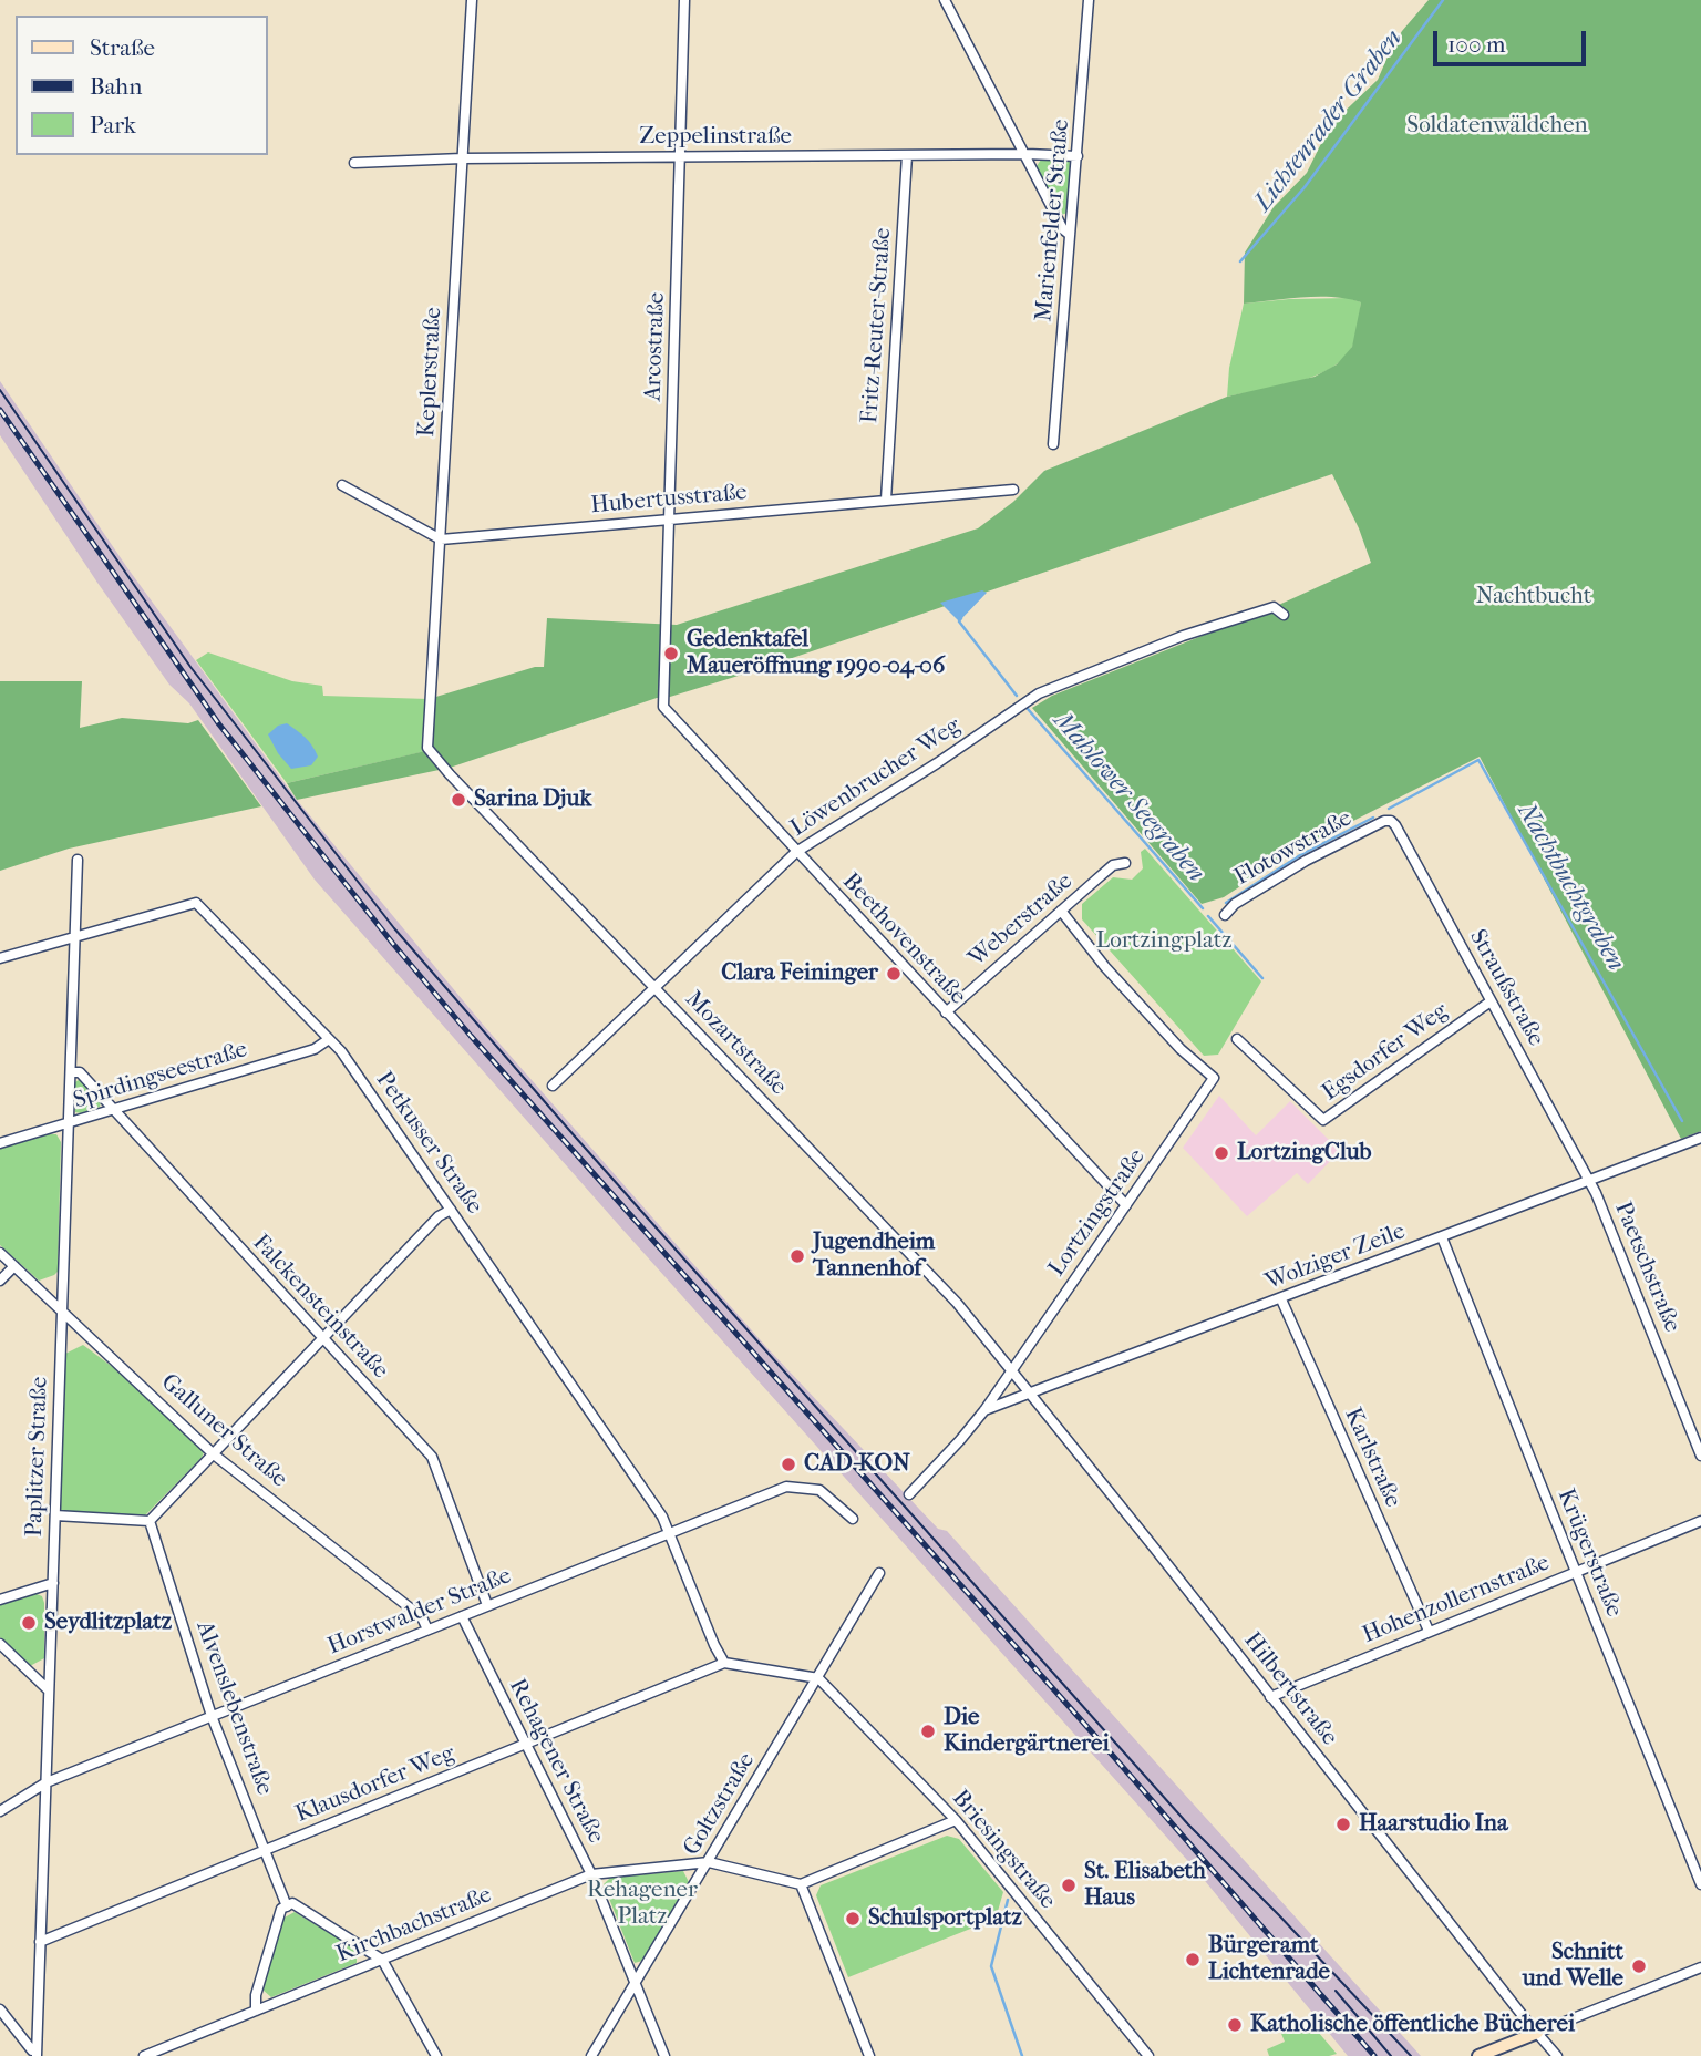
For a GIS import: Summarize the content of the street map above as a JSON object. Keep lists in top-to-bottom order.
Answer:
{
  "streets": {
    "street": [
      "Zeppelinstraße",
      "Marienfelder Straße",
      "Fritz-Reuter-Straße",
      "Arcostraße",
      "Keplerstraße",
      "Hubertusstraße",
      "Löwenbrucher Weg",
      "Flotowstraße",
      "Weberstraße",
      "Beethovenstraße",
      "Straußstraße",
      "Mozartstraße",
      "Egsdorfer Weg",
      "Spirdingseestraße",
      "Petkusser Straße",
      "Lortzingstraße",
      "Wolziger Zeile",
      "Paetschstraße",
      "Falckensteinstraße",
      "Galluner Straße",
      "Paplitzer Straße",
      "Karlstraße",
      "Krügerstraße",
      "Hohenzollernstraße",
      "Horstwalder Straße",
      "Hilbertstraße",
      "Alvenslebenstraße",
      "Rehagener Straße",
      "Klausdorfer Weg",
      "Goltzstraße",
      "Briesingstraße",
      "Kirchbachstraße"
    ]
  },
  "crossings": [
    ["Zeppelinstraße", "Marienfelder Straße"],
    ["Zeppelinstraße", "Fritz-Reuter-Straße"],
    ["Zeppelinstraße", "Arcostraße"],
    ["Zeppelinstraße", "Keplerstraße"],
    ["Fritz-Reuter-Straße", "Hubertusstraße"],
    ["Arcostraße", "Hubertusstraße"],
    ["Arcostraße", "Beethovenstraße"],
    ["Keplerstraße", "Hubertusstraße"],
    ["Keplerstraße", "Mozartstraße"],
    ["Löwenbrucher Weg", "Beethovenstraße"],
    ["Löwenbrucher Weg", "Mozartstraße"],
    ["Flotowstraße", "Straußstraße"],
    ["Weberstraße", "Beethovenstraße"],
    ["Weberstraße", "Lortzingstraße"],
    ["Beethovenstraße", "Lortzingstraße"],
    ["Straußstraße", "Egsdorfer Weg"],
    ["Straußstraße", "Wolziger Zeile"],
    ["Straußstraße", "Paetschstraße"],
    ["Mozartstraße", "Lortzingstraße"],
    ["Mozartstraße", "Hilbertstraße"],
    ["Spirdingseestraße", "Petkusser Straße"],
    ["Spirdingseestraße", "Falckensteinstraße"],
    ["Spirdingseestraße", "Paplitzer Straße"],
    ["Petkusser Straße", "Paplitzer Straße"],
    ["Petkusser Straße", "Horstwalder Straße"],
    ["Petkusser Straße", "Klausdorfer Weg"],
    ["Lortzingstraße", "Hilbertstraße"],
    ["Wolziger Zeile", "Paetschstraße"],
    ["Wolziger Zeile", "Karlstraße"],
    ["Wolziger Zeile", "Krügerstraße"],
    ["Wolziger Zeile", "Hilbertstraße"],
    ["Falckensteinstraße", "Paplitzer Straße"],
    ["Falckensteinstraße", "Horstwalder Straße"],
    ["Galluner Straße", "Paplitzer Straße"],
    ["Galluner Straße", "Horstwalder Straße"],
    ["Paplitzer Straße", "Horstwalder Straße"],
    ["Paplitzer Straße", "Klausdorfer Weg"],
    ["Karlstraße", "Hohenzollernstraße"],
    ["Krügerstraße", "Hohenzollernstraße"],
    ["Hohenzollernstraße", "Hilbertstraße"],
    ["Horstwalder Straße", "Alvenslebenstraße"],
    ["Horstwalder Straße", "Rehagener Straße"],
    ["Alvenslebenstraße", "Klausdorfer Weg"],
    ["Rehagener Straße", "Klausdorfer Weg"],
    ["Rehagener Straße", "Goltzstraße"],
    ["Rehagener Straße", "Kirchbachstraße"],
    ["Goltzstraße", "Briesingstraße"],
    ["Goltzstraße", "Kirchbachstraße"]
  ],
  "water": ["Lichtenrader Graben", "Mahlower Seegraben", "Nachtbuchtgraben"],
  "parks": [
    "Soldatenwäldchen",
    "Nachtbucht",
    "Lortzingplatz",
    "Rehagener Platz"
  ],
  "places": [
    "Gedenktafel Maueröffnung 1990-04-06",
    "Sarina Djuk",
    "Clara Feininger",
    "LortzingClub",
    "Jugendheim Tannenhof",
    "CAD-KON",
    "Seydlitzplatz",
    "Die Kindergärtnerei",
    "Haarstudio Ina",
    "St. Elisabeth Haus",
    "Schulsportplatz",
    "Bürgeramt Lichtenrade",
    "Schnitt und Welle",
    "Katholische öffentliche Bücherei"
  ],
  "legend": ["Straße", "Bahn", "Park"],
  "scale_bar": "100 m"
}
